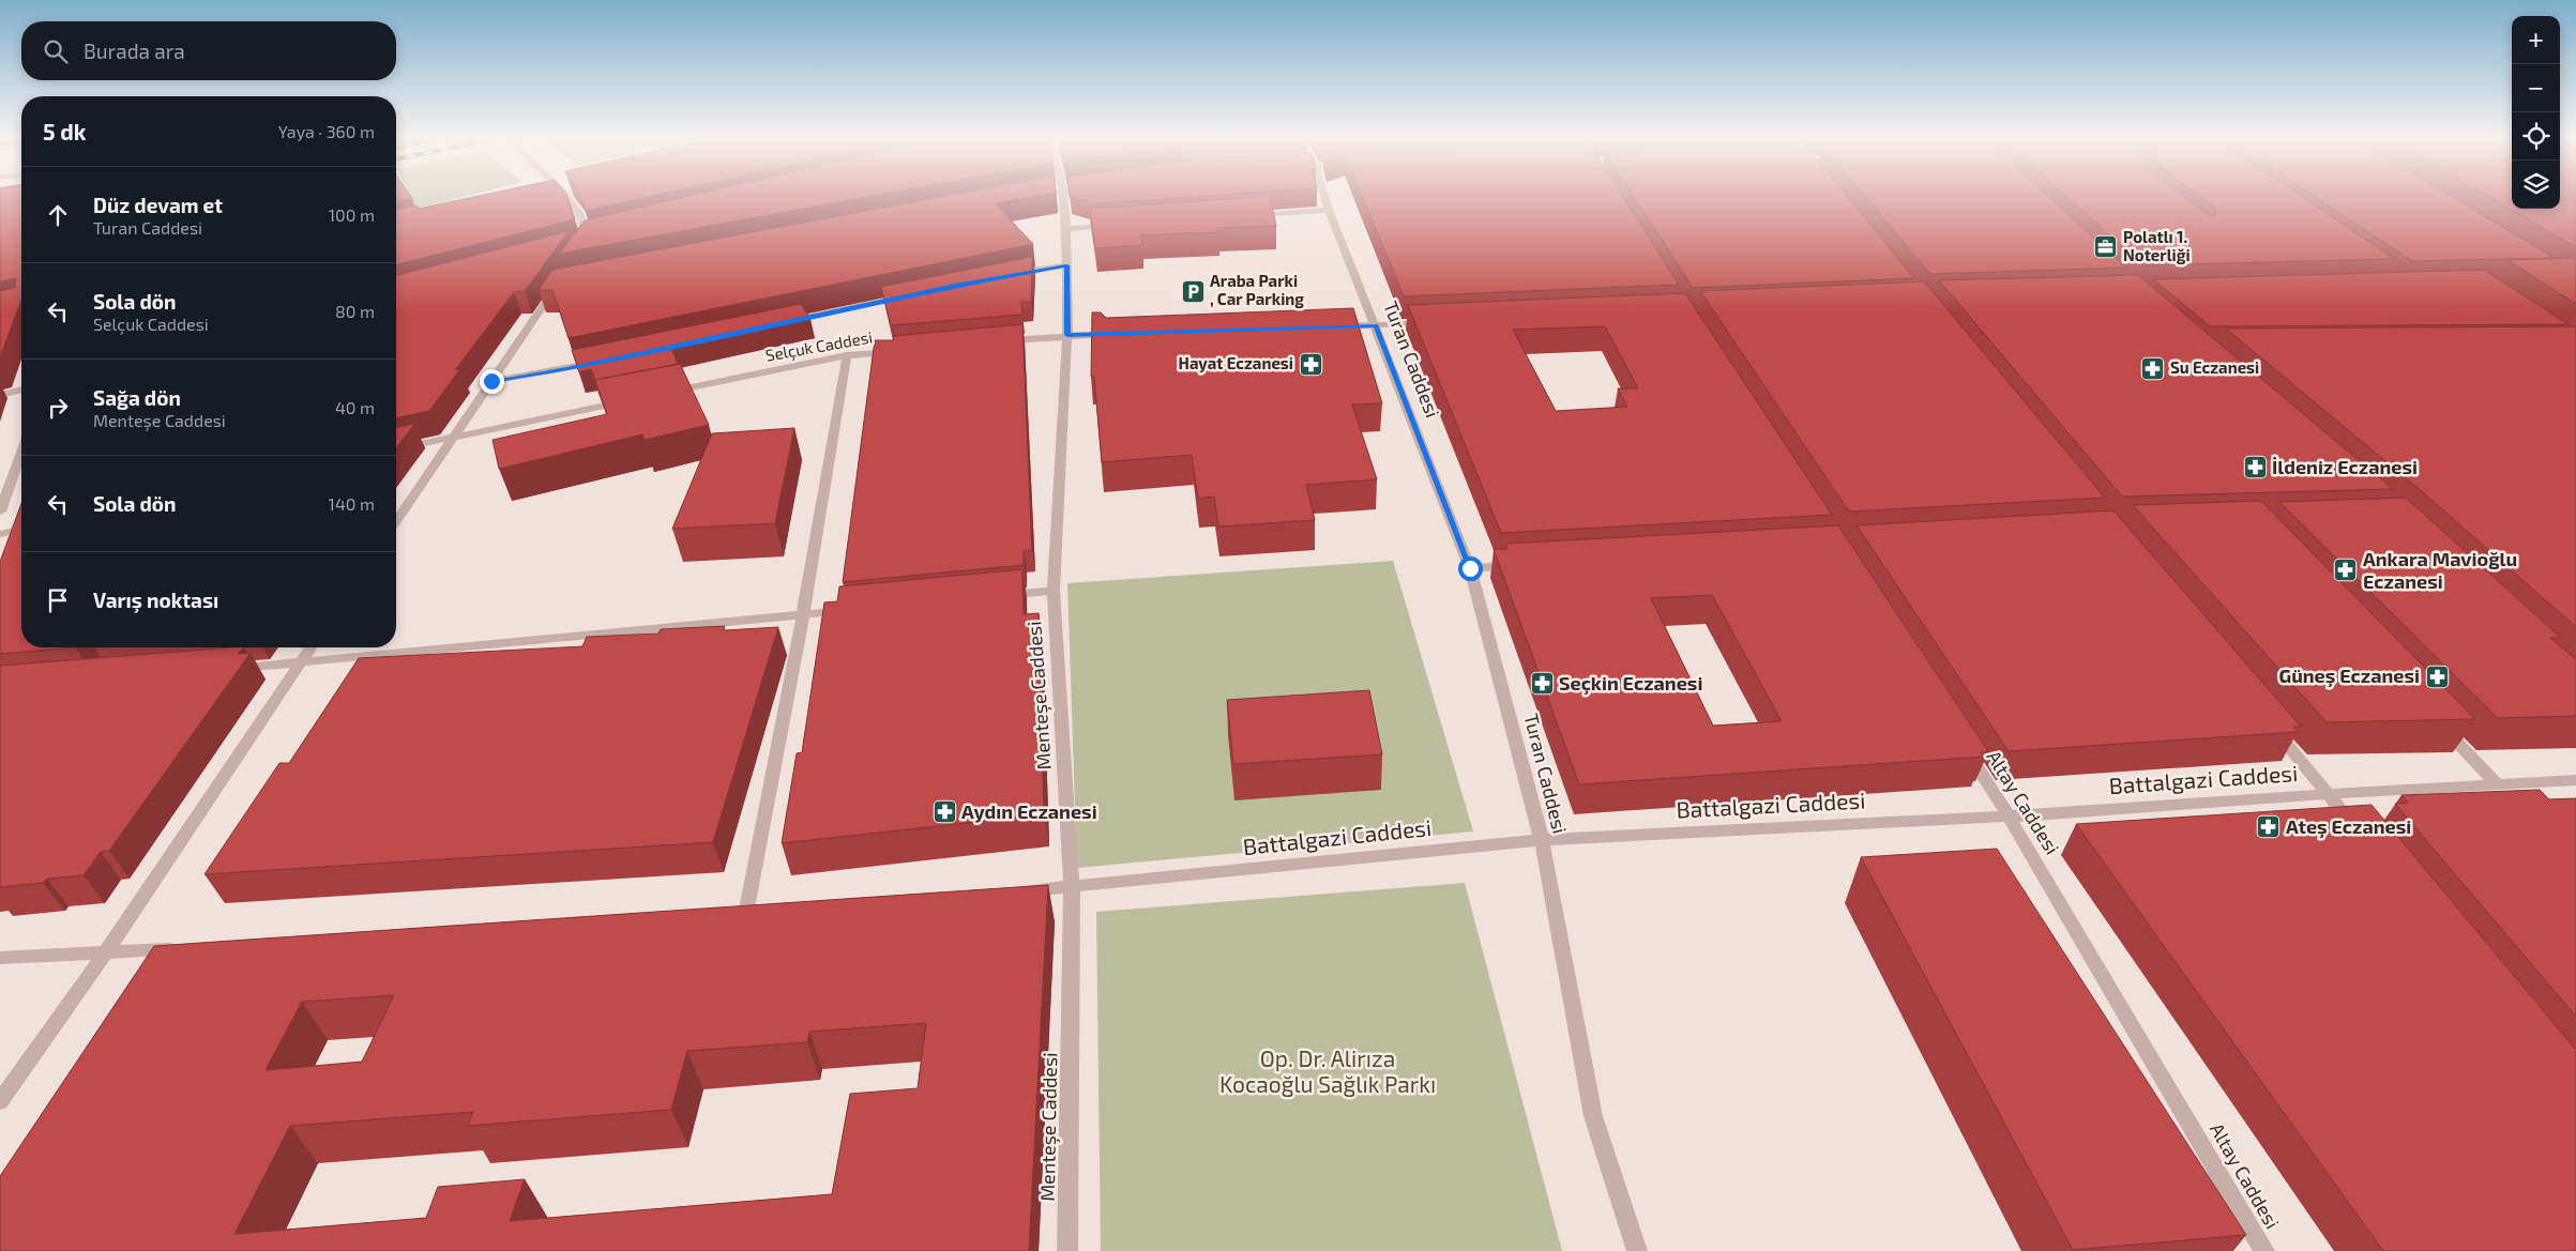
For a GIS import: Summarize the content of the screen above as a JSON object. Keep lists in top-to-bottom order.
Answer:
{
  "streets": {
    "street": [
      "Selçuk Caddesi",
      "Turan Caddesi",
      "Menteşe Caddesi",
      "Battalgazi Caddesi",
      "Altay Caddesi"
    ]
  },
  "crossings": [
    ["Turan Caddesi", "Battalgazi Caddesi"],
    ["Menteşe Caddesi", "Battalgazi Caddesi"],
    ["Battalgazi Caddesi", "Altay Caddesi"]
  ],
  "parks": ["Op. Dr. Alirıza Kocaoğlu Sağlık Parkı"],
  "places": {
    "office": ["Polatlı 1. Noterliği"],
    "parking": ["Araba Parki , Car Parking"],
    "pharmacy": [
      "Hayat Eczanesi",
      "Su Eczanesi",
      "İldeniz Eczanesi",
      "Ankara Mavioğlu Eczanesi",
      "Güneş Eczanesi",
      "Seçkin Eczanesi",
      "Aydın Eczanesi",
      "Ateş Eczanesi"
    ]
  },
  "page": {
    "map_buttons": ["+", "−"],
    "search": "Burada ara",
    "heading": ["5 dk", "Yaya · 360 m"],
    "list": [
      ["Düz devam et", "Turan Caddesi", "100 m"],
      ["Sola dön", "Selçuk Caddesi", "80 m"],
      ["Sağa dön", "Menteşe Caddesi", "40 m"],
      ["Sola dön", "140 m"],
      "Varış noktası"
    ]
  }
}
